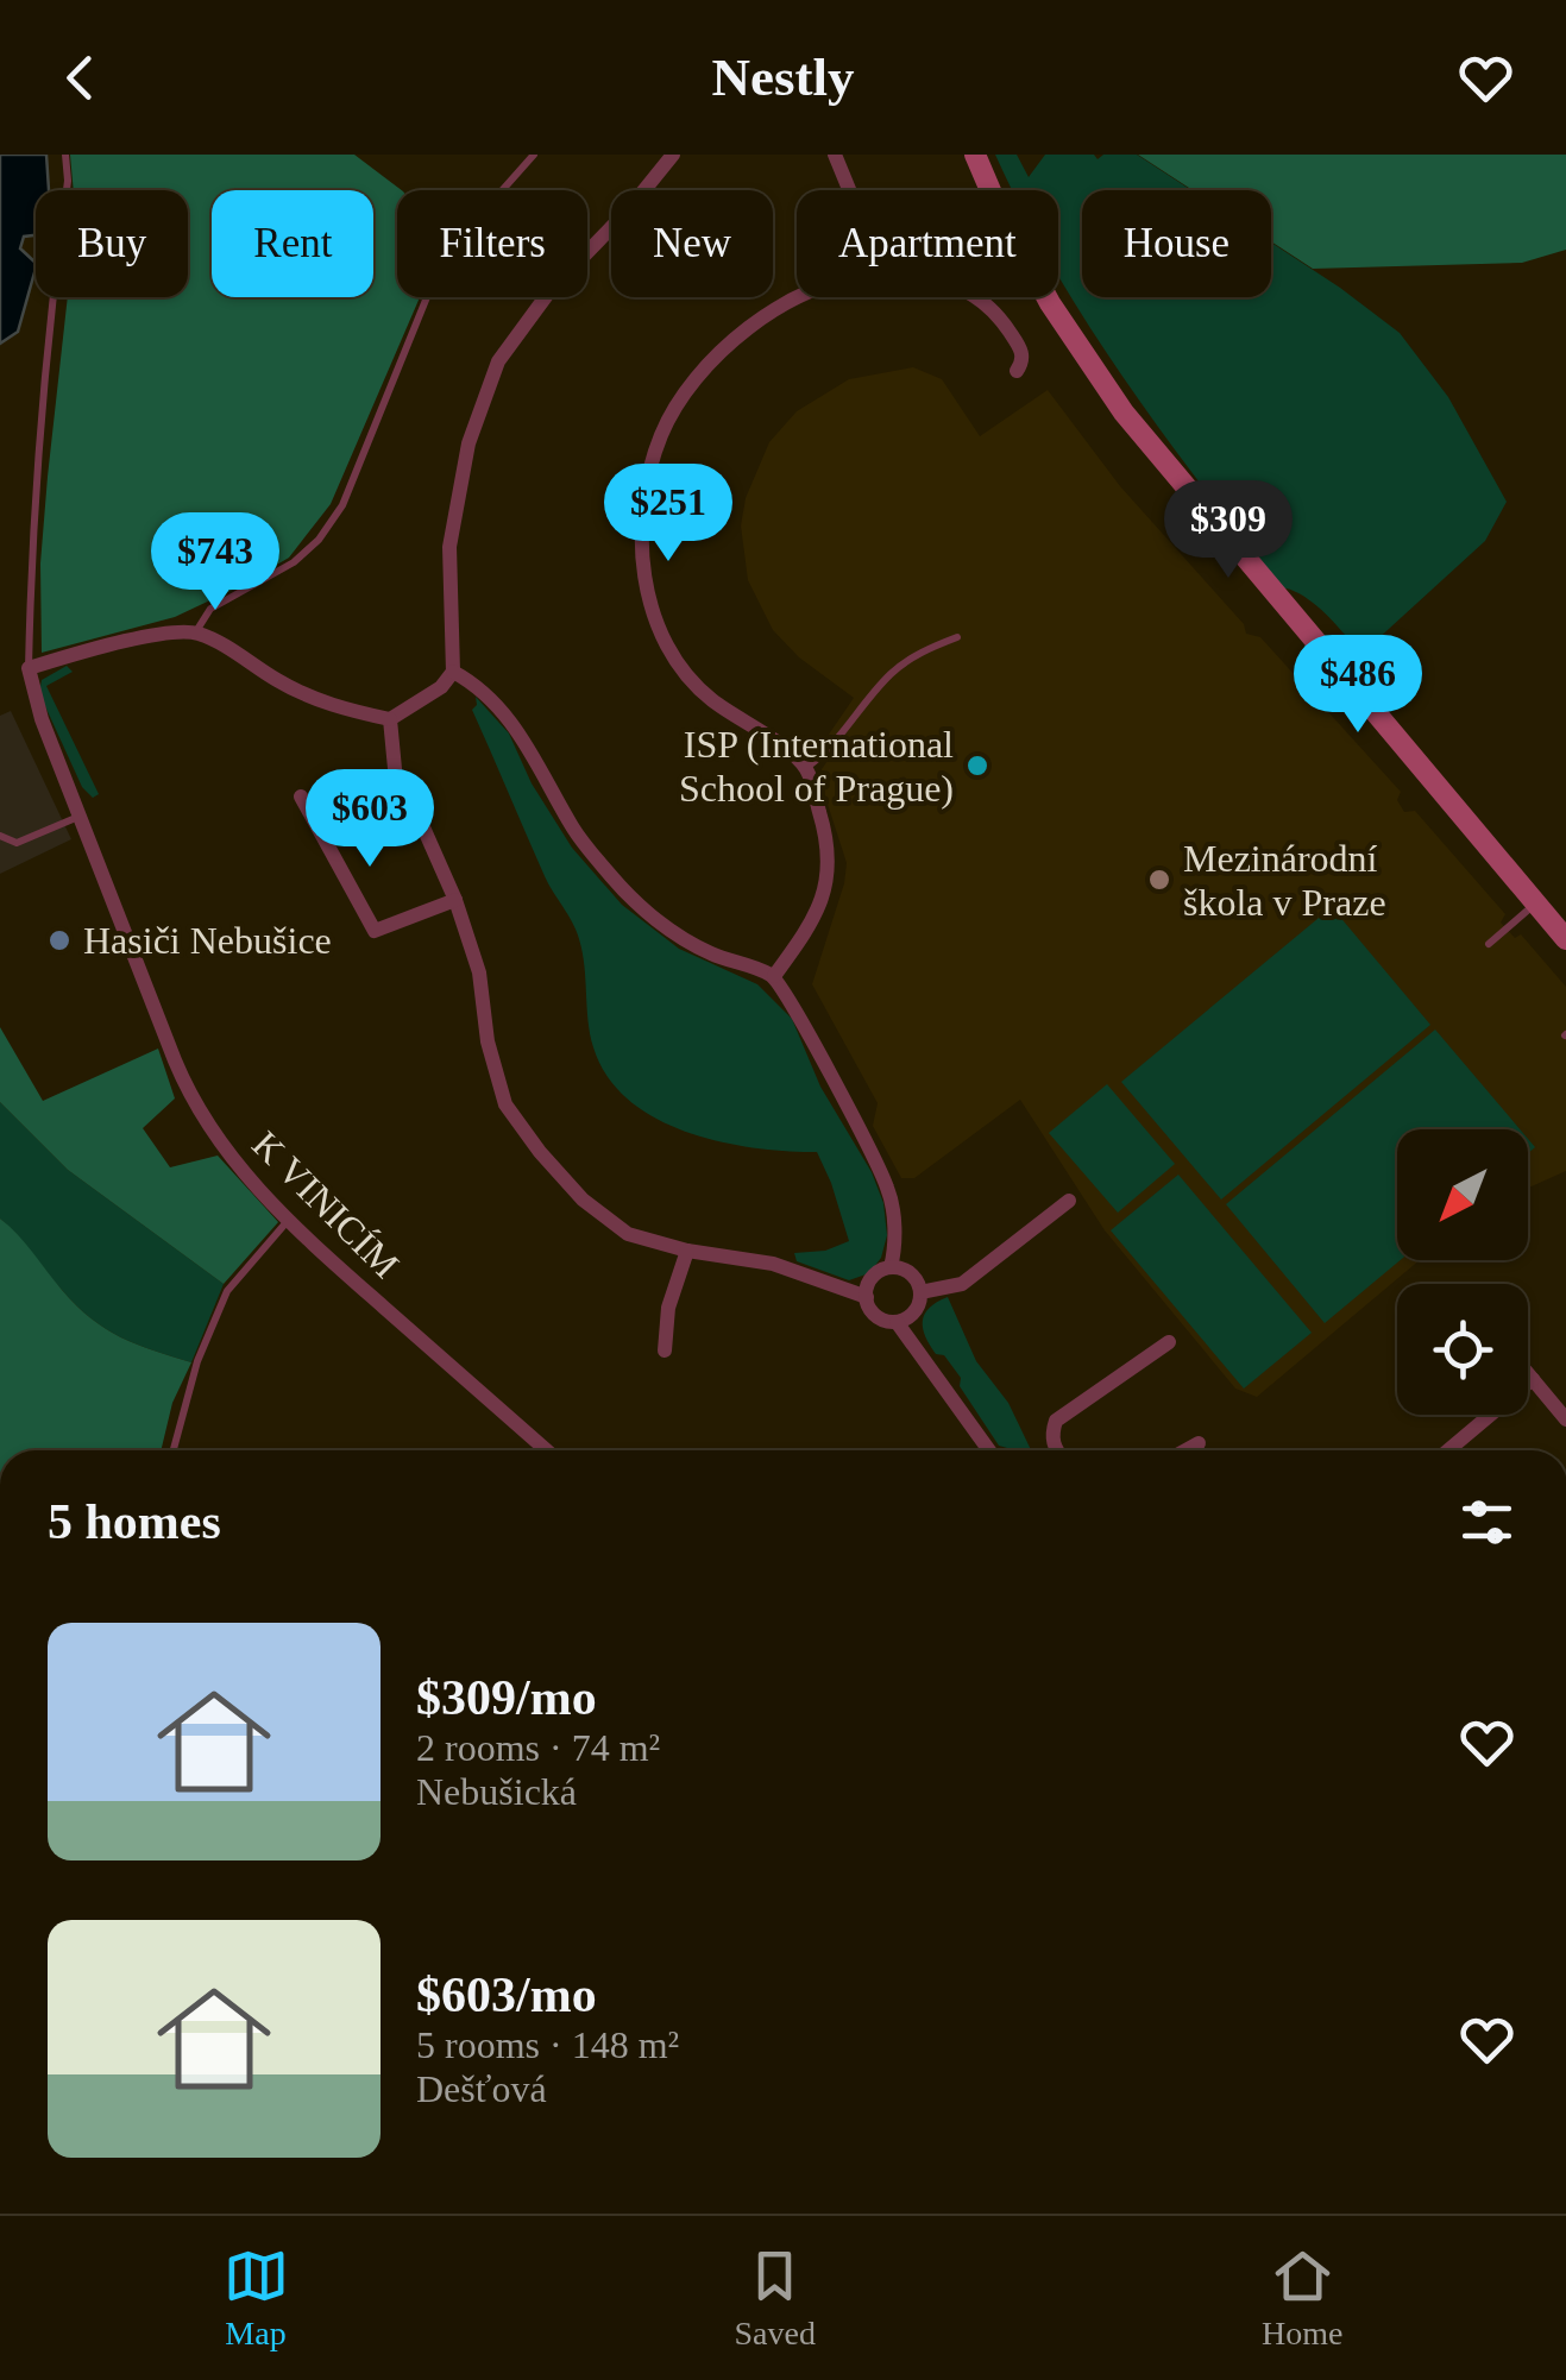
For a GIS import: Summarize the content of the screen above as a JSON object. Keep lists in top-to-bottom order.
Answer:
{
  "streets": {
    "street": ["K VINICÍM"]
  },
  "places": ["ISP (International School of Prague)", "Mezinárodní škola v Praze", "Hasiči Nebušice"],
  "north": "bottom left",
  "page": {
    "header": "Nestly",
    "chip": [
      "Buy",
      "Rent",
      "Filters",
      "New",
      "Apartment",
      "House"
    ],
    "price": [
      "$251",
      "$309",
      "$743",
      "$486",
      "$603"
    ],
    "heading": "5 homes",
    "list": [
      {
        "name": "$309/mo",
        "note": "2 rooms · 74 m² · Nebušická"
      },
      {
        "name": "$603/mo",
        "note": "5 rooms · 148 m² · Dešťová"
      }
    ],
    "tabs": ["Map", "Saved", "Home"]
  }
}
